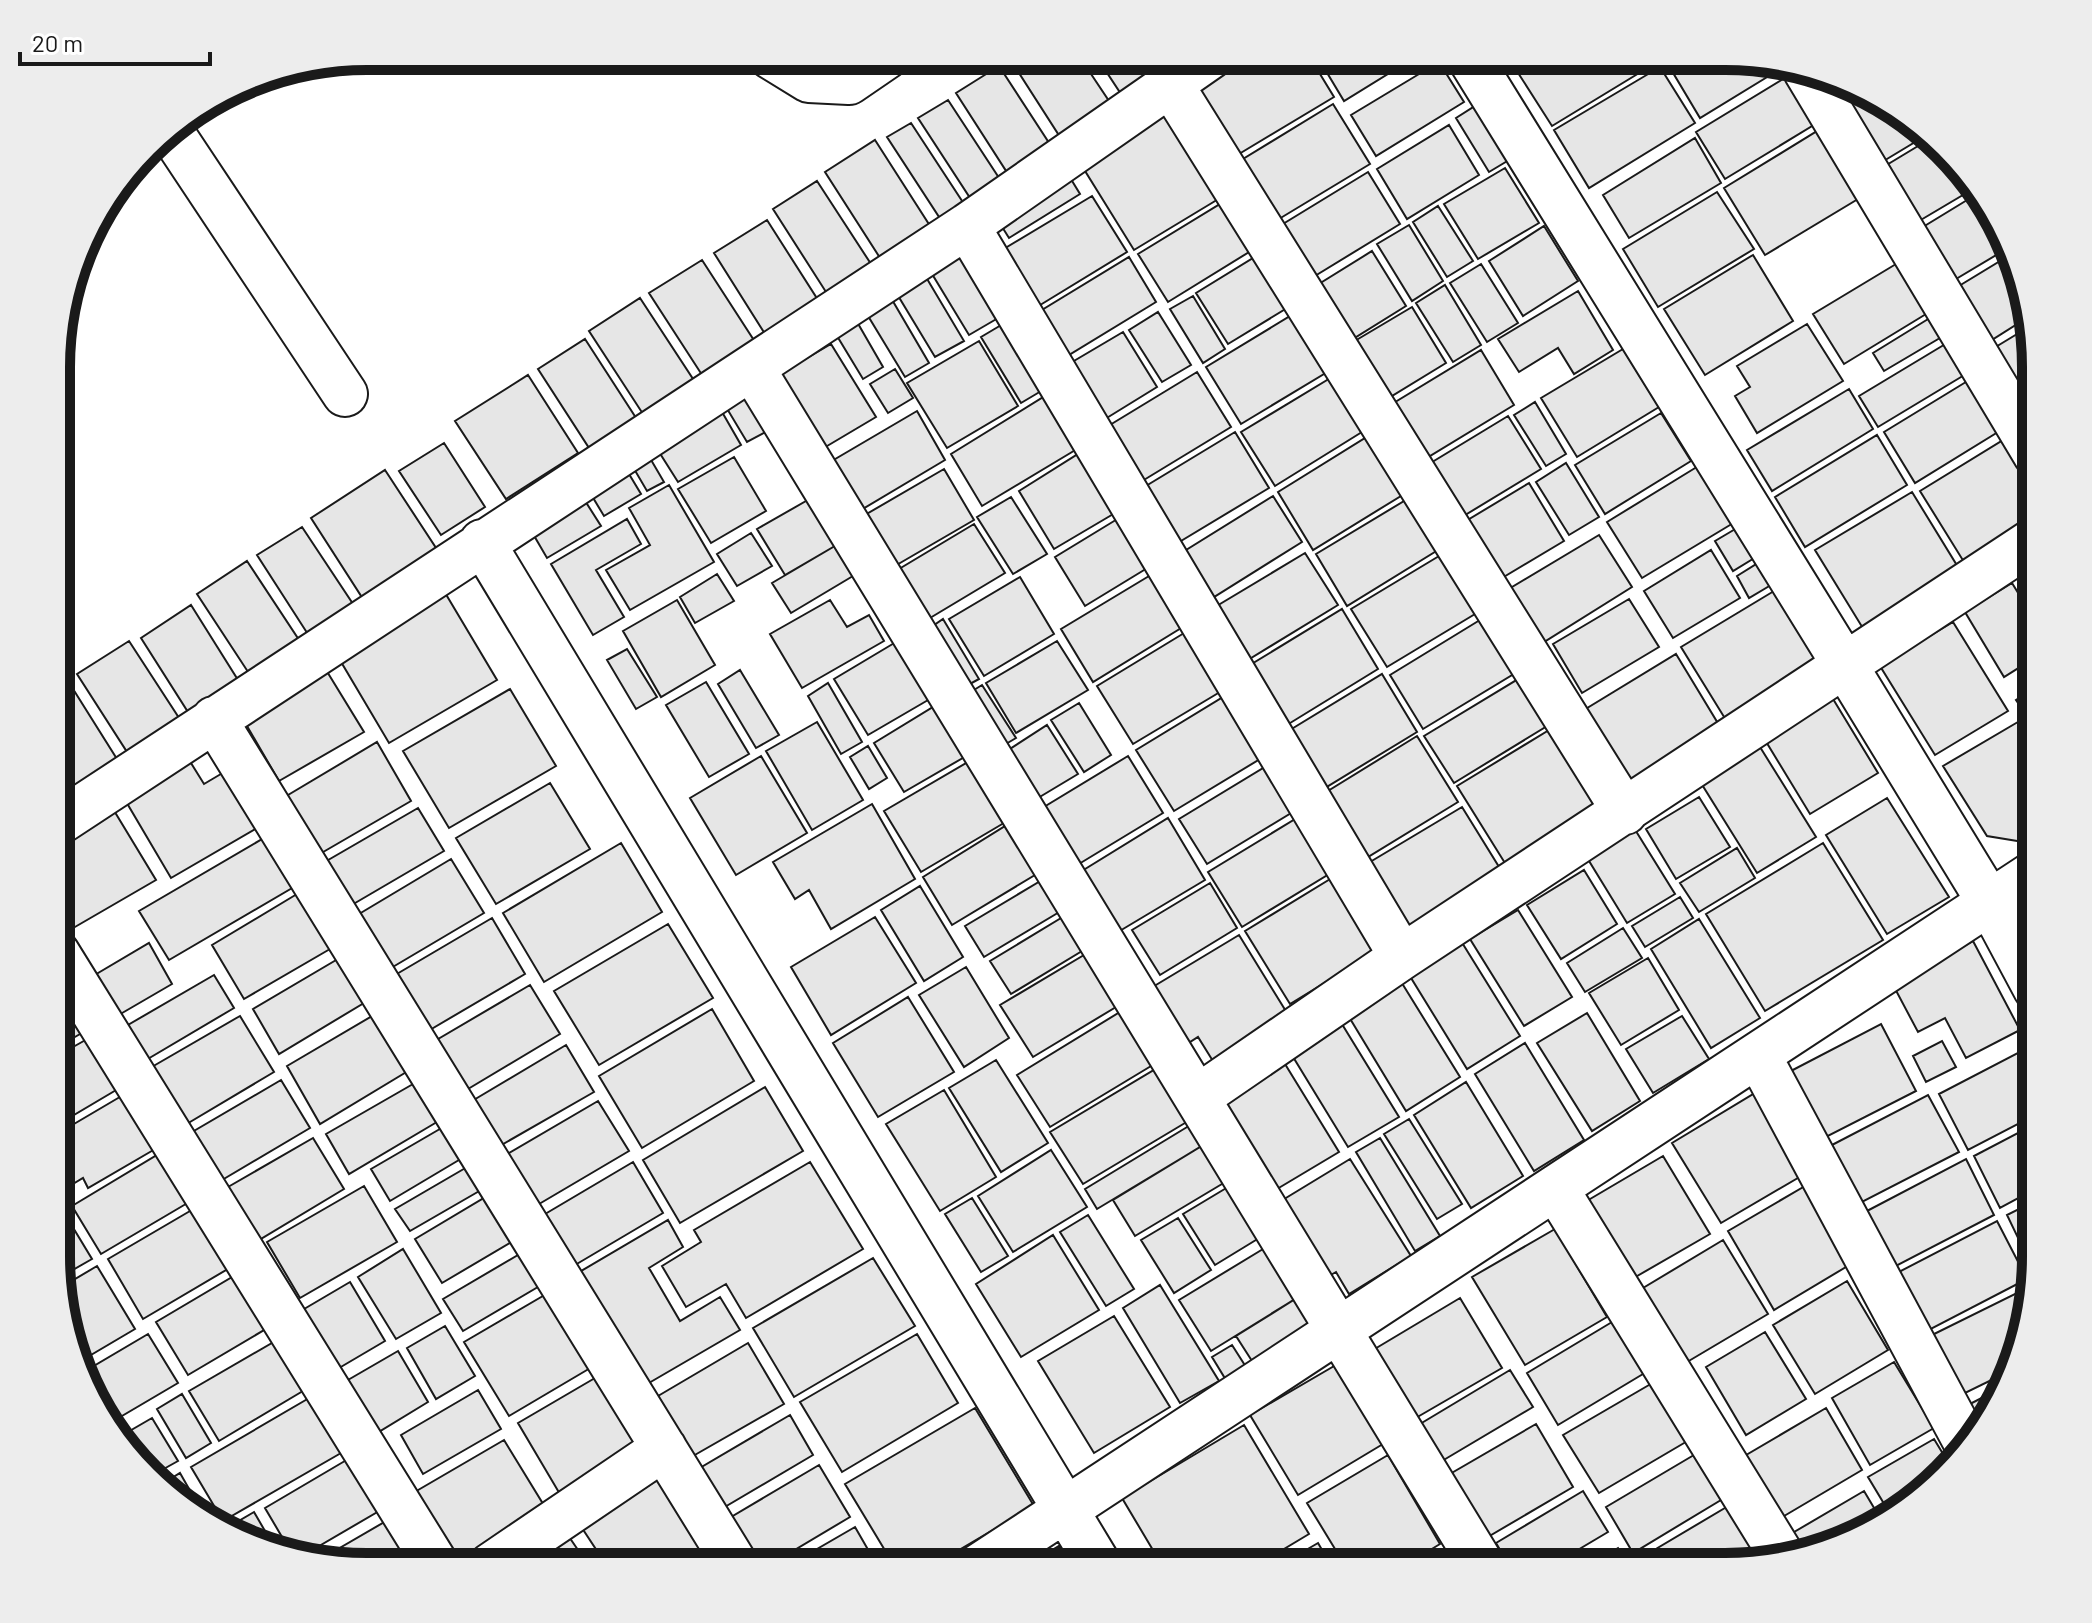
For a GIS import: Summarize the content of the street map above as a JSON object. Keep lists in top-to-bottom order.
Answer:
{
  "scale_bar": "20 m"
}
